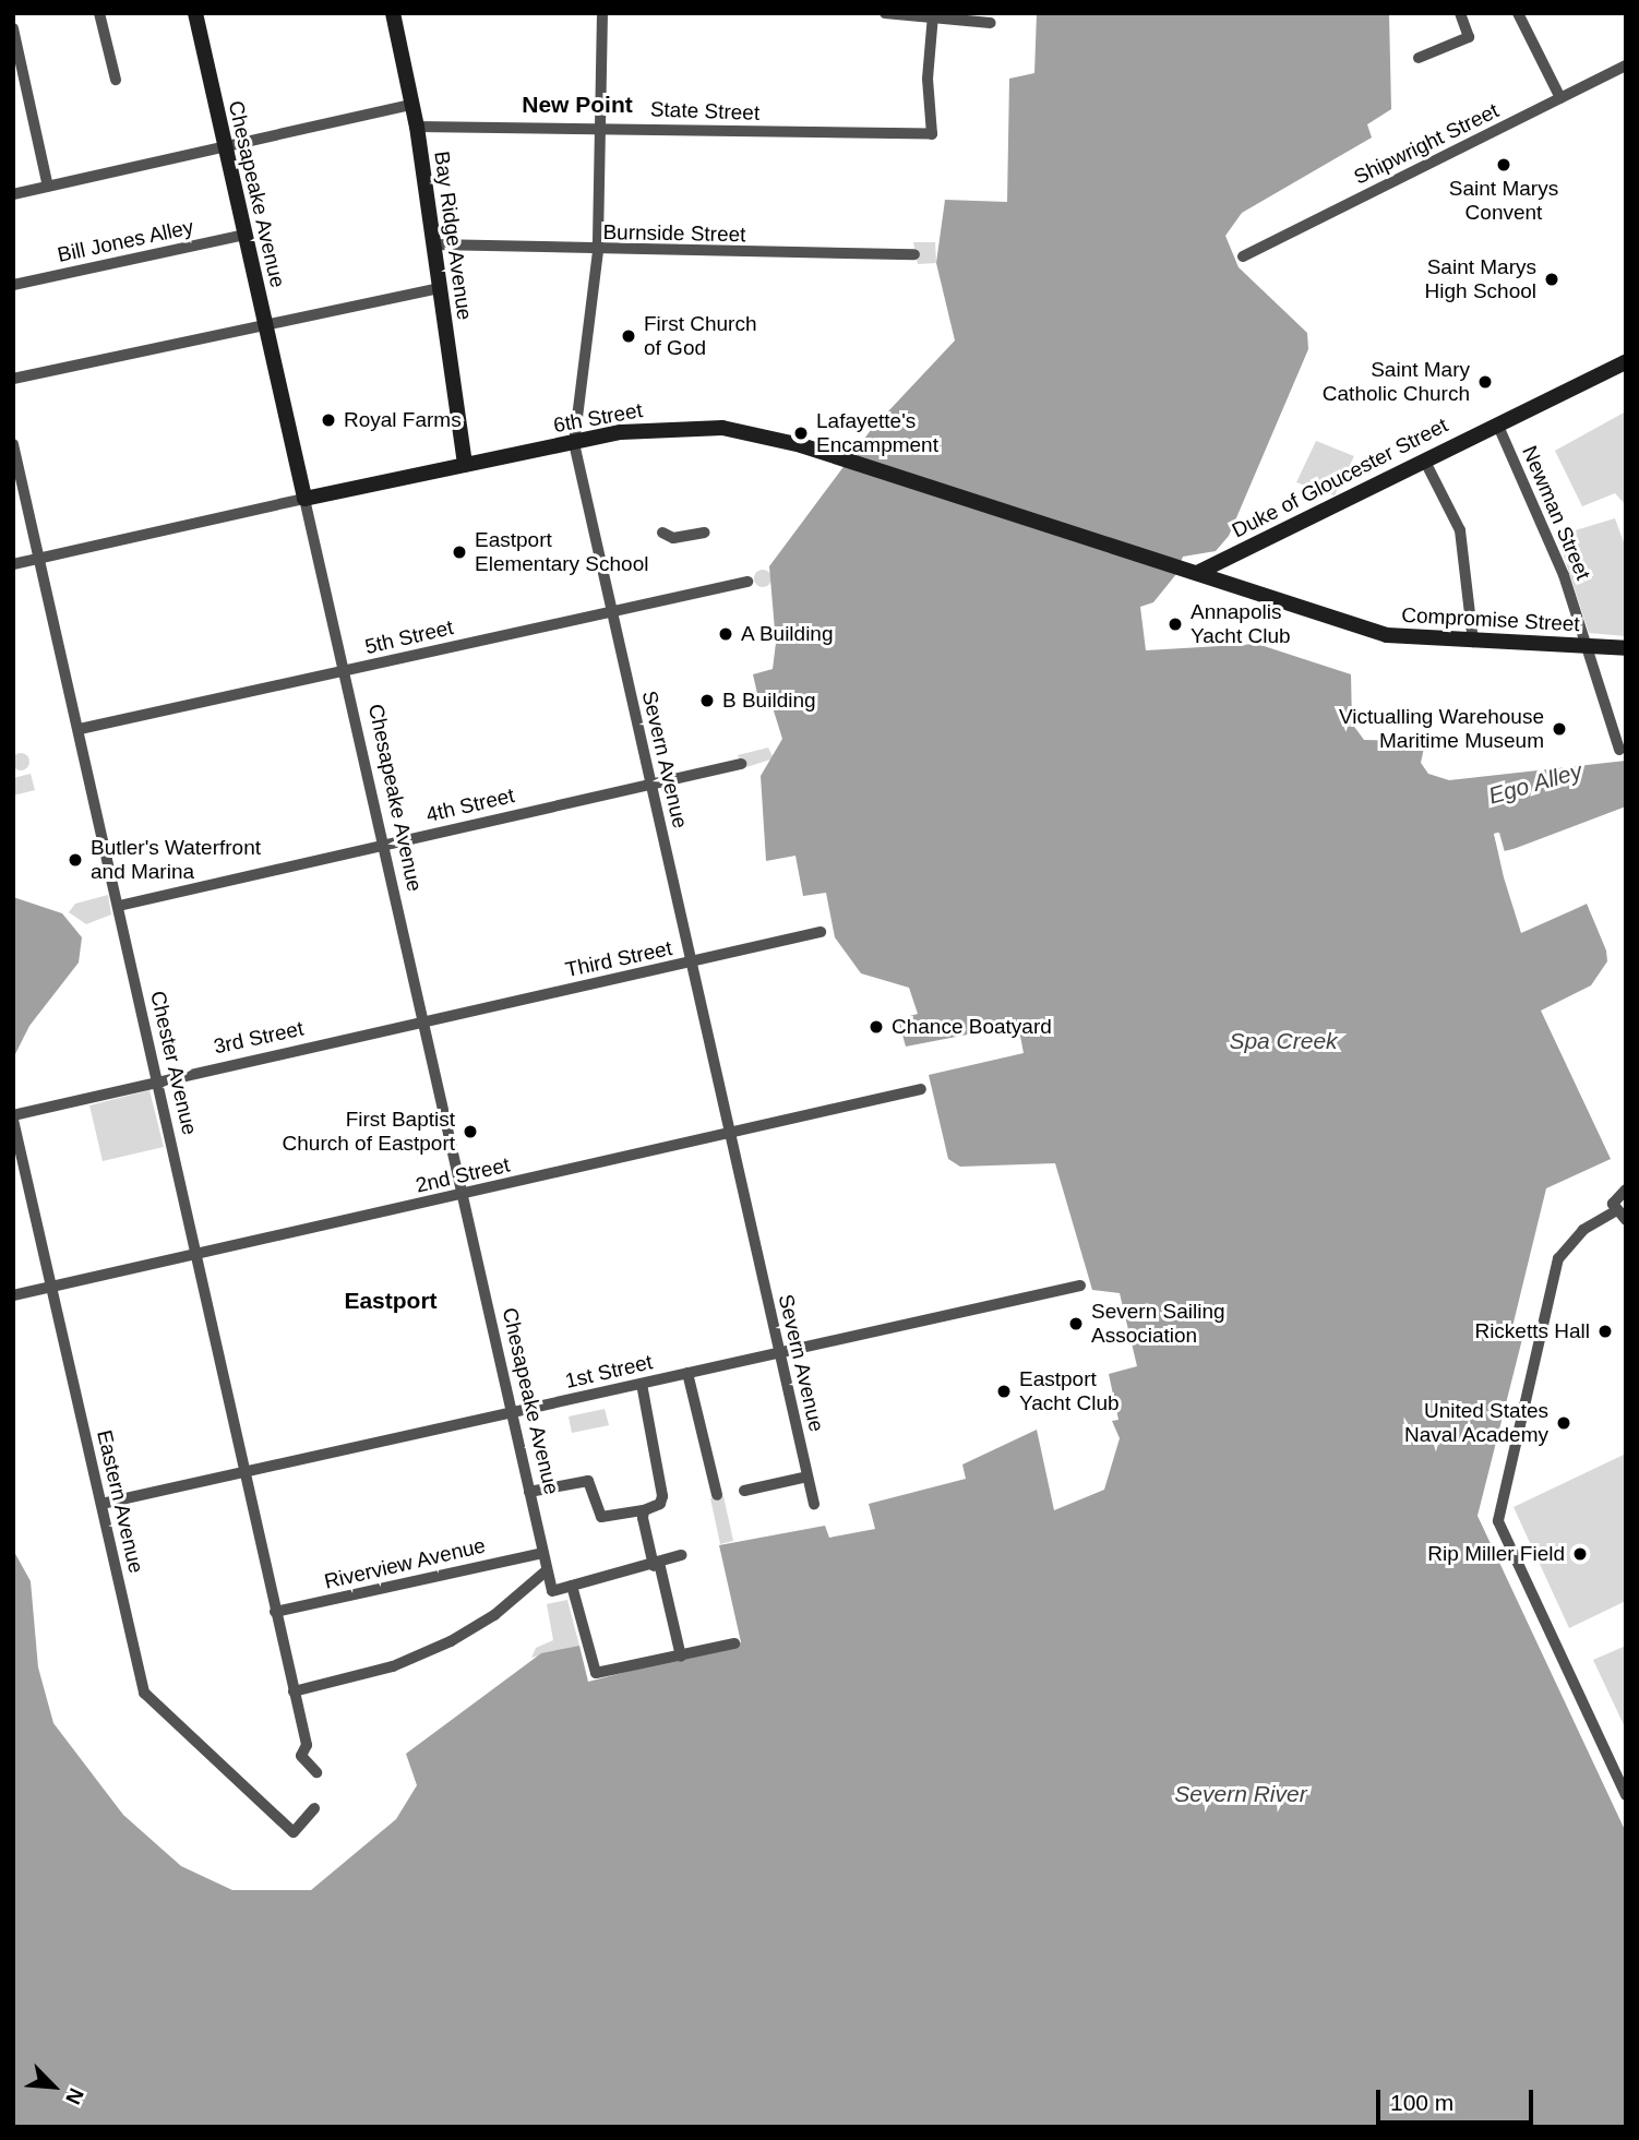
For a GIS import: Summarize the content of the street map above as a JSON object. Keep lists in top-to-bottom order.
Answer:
{
  "streets": {
    "main road": [
      "Chesapeake Avenue",
      "Bay Ridge Avenue",
      "6th Street",
      "Duke of Gloucester Street",
      "Compromise Street"
    ],
    "street": [
      "State Street",
      "Shipwright Street",
      "Burnside Street",
      "Bill Jones Alley",
      "Newman Street",
      "5th Street",
      "Severn Avenue",
      "4th Street",
      "Third Street",
      "3rd Street",
      "Chester Avenue",
      "2nd Street",
      "1st Street",
      "Eastern Avenue",
      "Riverview Avenue"
    ]
  },
  "crossings": [
    ["State Street", "Bay Ridge Avenue"],
    ["State Street", "Severn Avenue"],
    ["Chesapeake Avenue", "Bill Jones Alley"],
    ["Chesapeake Avenue", "6th Street"],
    ["Chesapeake Avenue", "5th Street"],
    ["Chesapeake Avenue", "4th Street"],
    ["Chesapeake Avenue", "Third Street"],
    ["Chesapeake Avenue", "3rd Street"],
    ["Chesapeake Avenue", "2nd Street"],
    ["Chesapeake Avenue", "1st Street"],
    ["Chesapeake Avenue", "Riverview Avenue"],
    ["Burnside Street", "Bay Ridge Avenue"],
    ["Burnside Street", "Severn Avenue"],
    ["Bay Ridge Avenue", "6th Street"],
    ["6th Street", "Compromise Street"],
    ["6th Street", "Severn Avenue"],
    ["6th Street", "Chester Avenue"],
    ["Duke of Gloucester Street", "Newman Street"],
    ["Duke of Gloucester Street", "Compromise Street"],
    ["Newman Street", "Compromise Street"],
    ["5th Street", "Severn Avenue"],
    ["5th Street", "Chester Avenue"],
    ["Severn Avenue", "4th Street"],
    ["Severn Avenue", "Third Street"],
    ["Severn Avenue", "2nd Street"],
    ["Severn Avenue", "1st Street"],
    ["4th Street", "Chester Avenue"],
    ["Third Street", "3rd Street"],
    ["3rd Street", "Chester Avenue"],
    ["3rd Street", "Eastern Avenue"],
    ["Chester Avenue", "2nd Street"],
    ["Chester Avenue", "1st Street"],
    ["Chester Avenue", "Riverview Avenue"],
    ["2nd Street", "Eastern Avenue"],
    ["1st Street", "Eastern Avenue"]
  ],
  "districts": ["New Point", "Eastport"],
  "water": ["Ego Alley", "Spa Creek", "Severn River"],
  "places": [
    "Saint Marys Convent",
    "Saint Marys High School",
    "First Church of God",
    "Saint Mary Catholic Church",
    "Royal Farms",
    "Lafayette's Encampment",
    "Eastport Elementary School",
    "Annapolis Yacht Club",
    "A Building",
    "B Building",
    "Victualling Warehouse Maritime Museum",
    "Butler's Waterfront and Marina",
    "Chance Boatyard",
    "First Baptist Church of Eastport",
    "Severn Sailing Association",
    "Ricketts Hall",
    "Eastport Yacht Club",
    "United States Naval Academy",
    "Rip Miller Field"
  ],
  "scale_bar": "100 m",
  "north": "bottom right"
}
